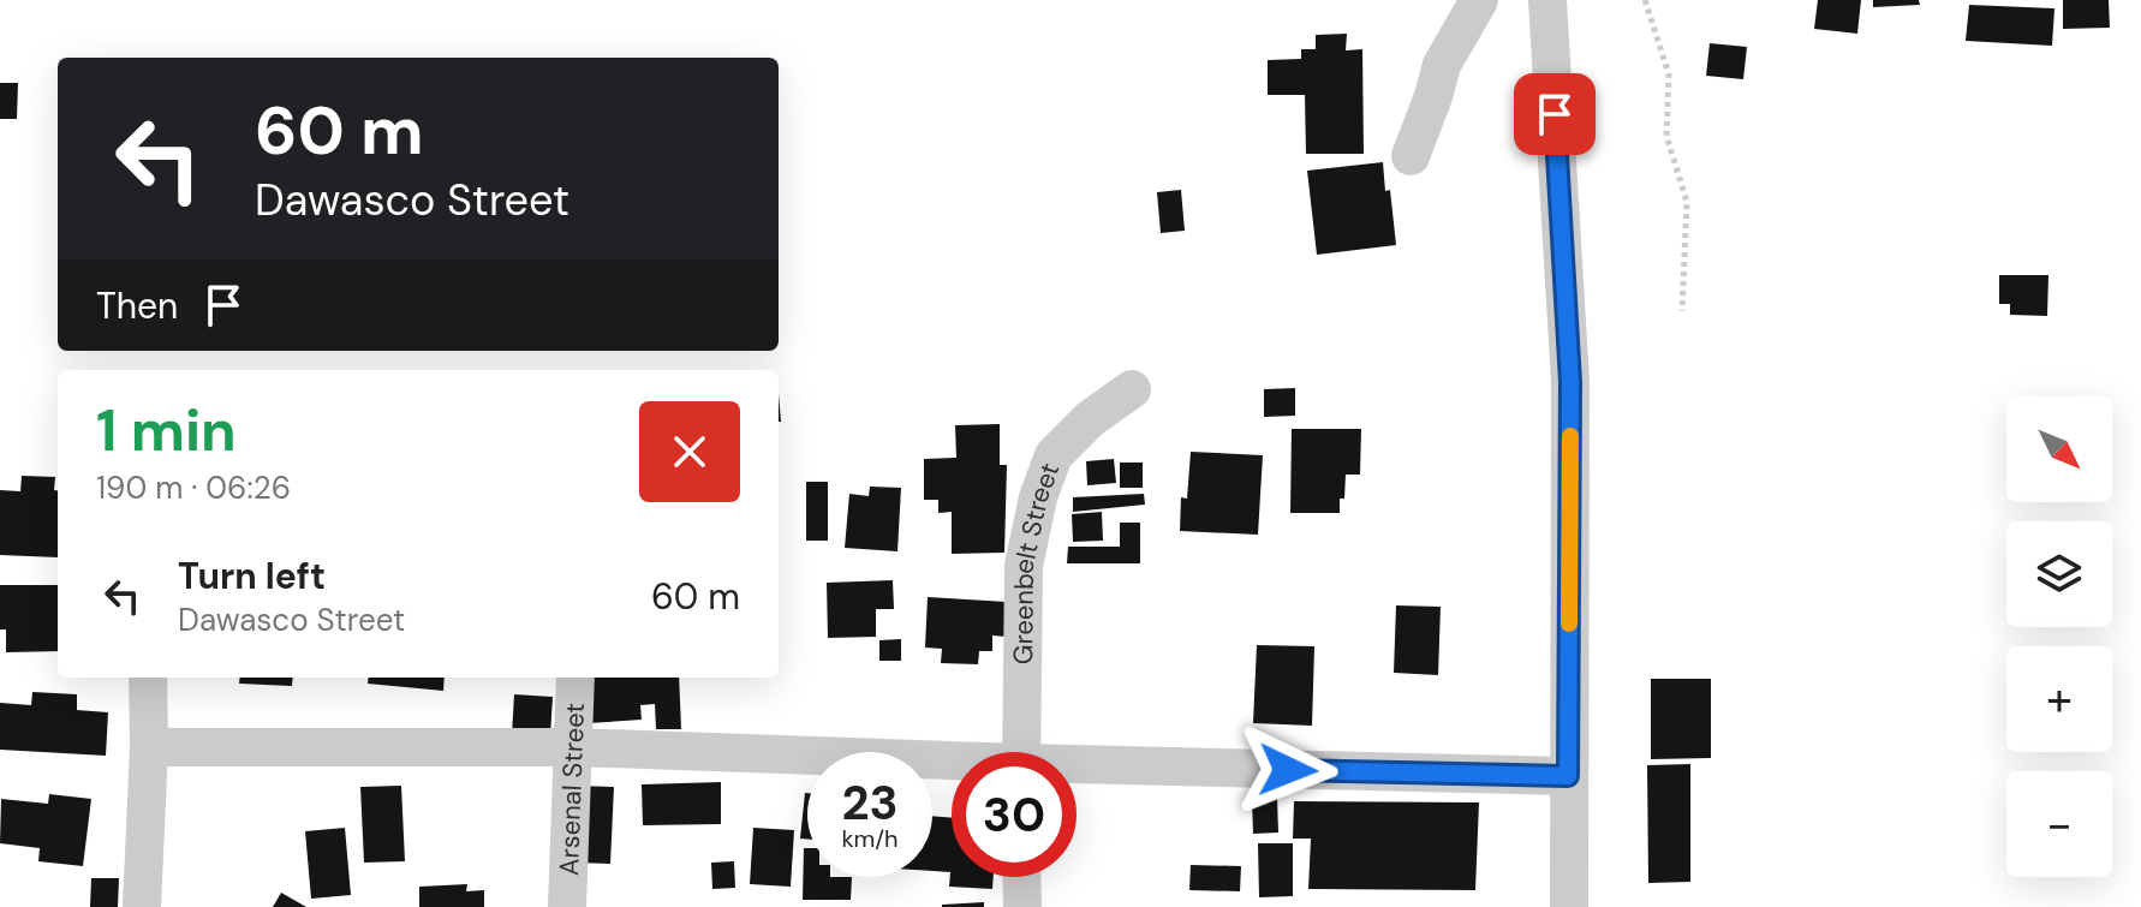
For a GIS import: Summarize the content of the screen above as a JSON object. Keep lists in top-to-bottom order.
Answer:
{
  "streets": {
    "street": ["Greenbelt Street", "Arsenal Street"]
  },
  "north": "bottom right",
  "page": {
    "turn": ["60 m", "Dawasco Street"],
    "then": "Then",
    "heading": ["1 min", "190 m · 06:26"],
    "map_buttons": ["+", "−"],
    "list": [
      {
        "name": "Turn left",
        "note": "Dawasco Street",
        "value": "60 m"
      }
    ],
    "speed": "23 km/h",
    "limit": "30"
  }
}
